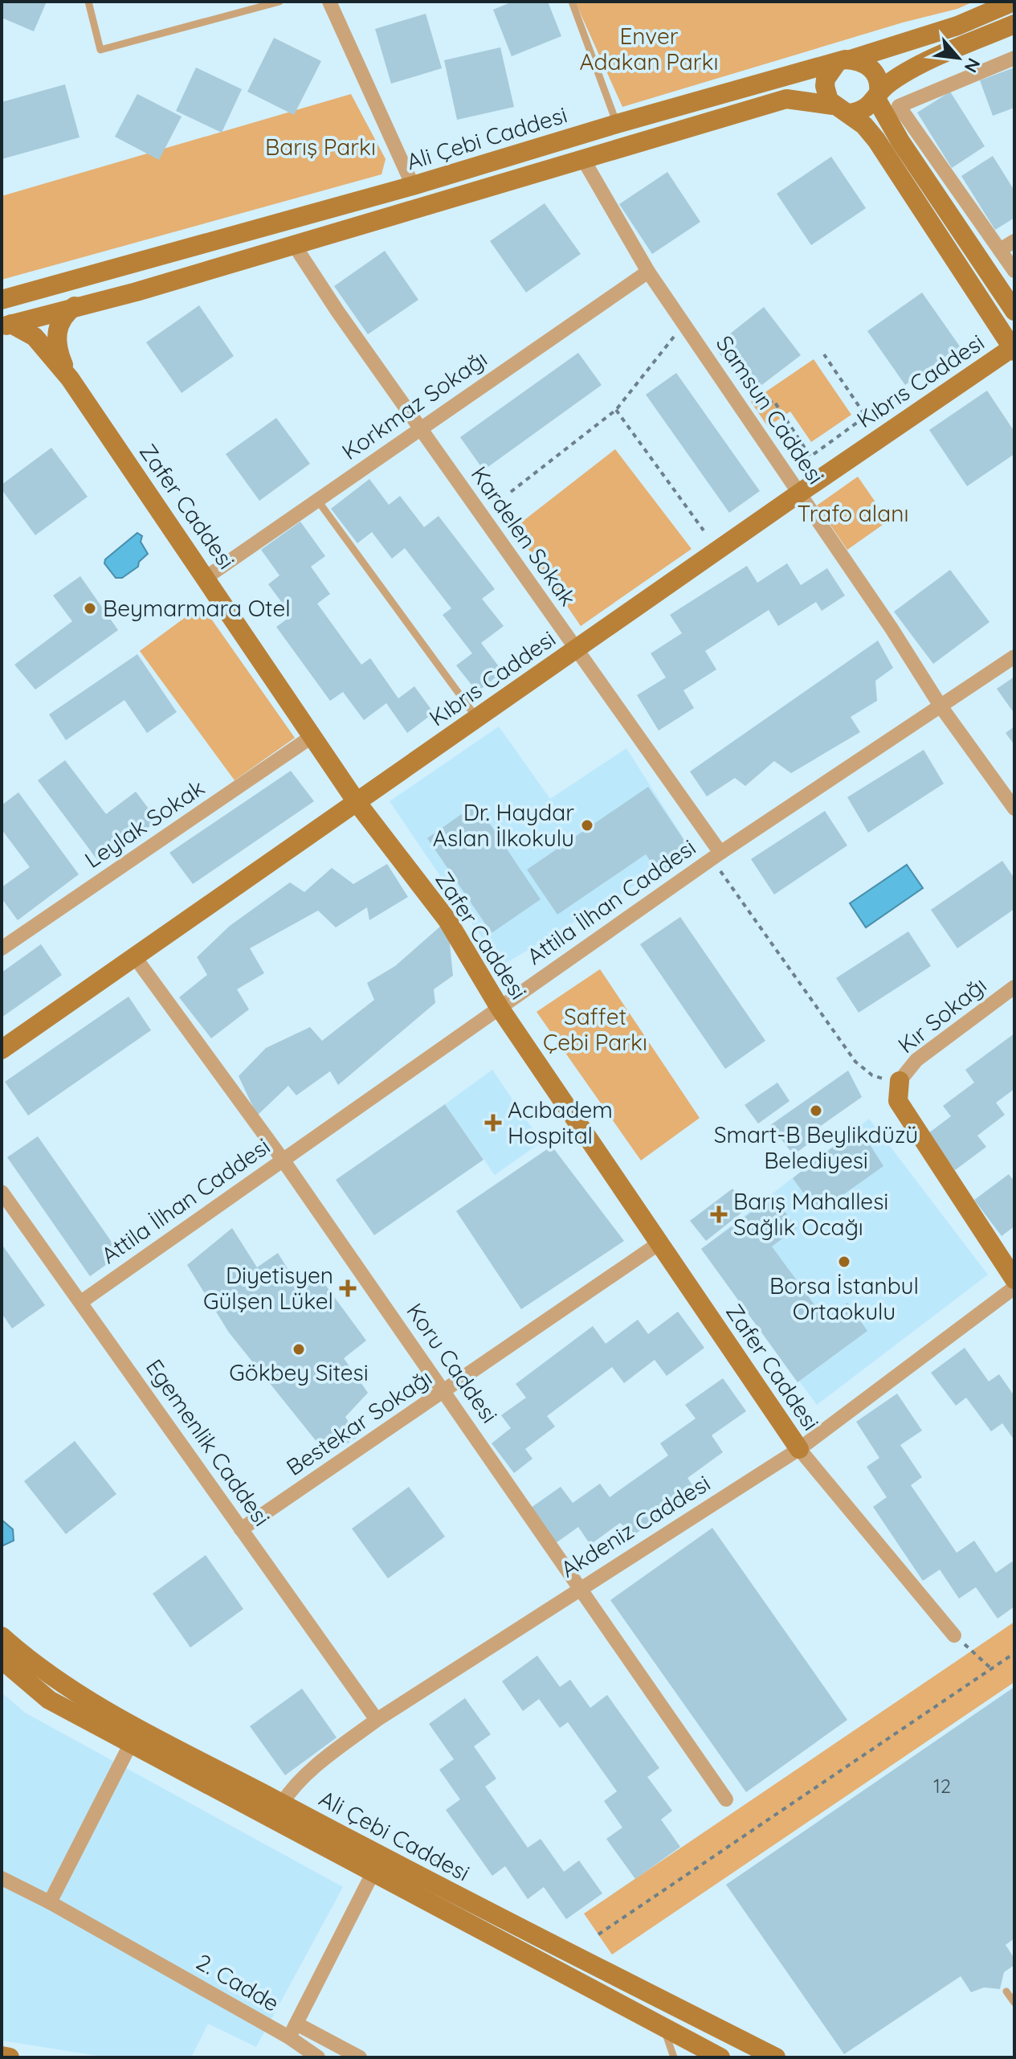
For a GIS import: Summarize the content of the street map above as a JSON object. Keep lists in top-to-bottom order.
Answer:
{
  "streets": {
    "main road": ["Ali Çebi Caddesi", "Kıbrıs Caddesi", "Zafer Caddesi"],
    "street": [
      "Korkmaz Sokağı",
      "Samsun Caddesi",
      "Kardelen Sokak",
      "Leylak Sokak",
      "Attila İlhan Caddesi",
      "Kır Sokağı",
      "Koru Caddesi",
      "Bestekar Sokağı",
      "Egemenlik Caddesi",
      "Akdeniz Caddesi",
      "2. Cadde"
    ]
  },
  "crossings": [
    ["Ali Çebi Caddesi", "Samsun Caddesi"],
    ["Ali Çebi Caddesi", "Kardelen Sokak"],
    ["Ali Çebi Caddesi", "Akdeniz Caddesi"],
    ["Ali Çebi Caddesi", "2. Cadde"],
    ["Kıbrıs Caddesi", "Samsun Caddesi"],
    ["Kıbrıs Caddesi", "Zafer Caddesi"],
    ["Kıbrıs Caddesi", "Kardelen Sokak"],
    ["Kıbrıs Caddesi", "Koru Caddesi"],
    ["Korkmaz Sokağı", "Samsun Caddesi"],
    ["Korkmaz Sokağı", "Zafer Caddesi"],
    ["Korkmaz Sokağı", "Kardelen Sokak"],
    ["Samsun Caddesi", "Attila İlhan Caddesi"],
    ["Zafer Caddesi", "Leylak Sokak"],
    ["Zafer Caddesi", "Attila İlhan Caddesi"],
    ["Zafer Caddesi", "Bestekar Sokağı"],
    ["Zafer Caddesi", "Akdeniz Caddesi"],
    ["Kardelen Sokak", "Attila İlhan Caddesi"],
    ["Attila İlhan Caddesi", "Koru Caddesi"],
    ["Attila İlhan Caddesi", "Egemenlik Caddesi"],
    ["Koru Caddesi", "Bestekar Sokağı"],
    ["Koru Caddesi", "Akdeniz Caddesi"],
    ["Bestekar Sokağı", "Egemenlik Caddesi"],
    ["Egemenlik Caddesi", "Akdeniz Caddesi"]
  ],
  "parks": [
    "Enver Adakan Parkı",
    "Barış Parkı",
    "Trafo alanı",
    "Saffet Çebi Parkı"
  ],
  "places": {
    "other": [
      "Beymarmara Otel",
      "Dr. Haydar Aslan İlkokulu",
      "Smart-B Beylikdüzü Belediyesi",
      "Borsa İstanbul Ortaokulu",
      "Gökbey Sitesi"
    ],
    "health": ["Acıbadem Hospital", "Barış Mahallesi Sağlık Ocağı", "Diyetisyen Gülşen Lükel"]
  },
  "house_numbers": ["12"],
  "north": "bottom right"
}
